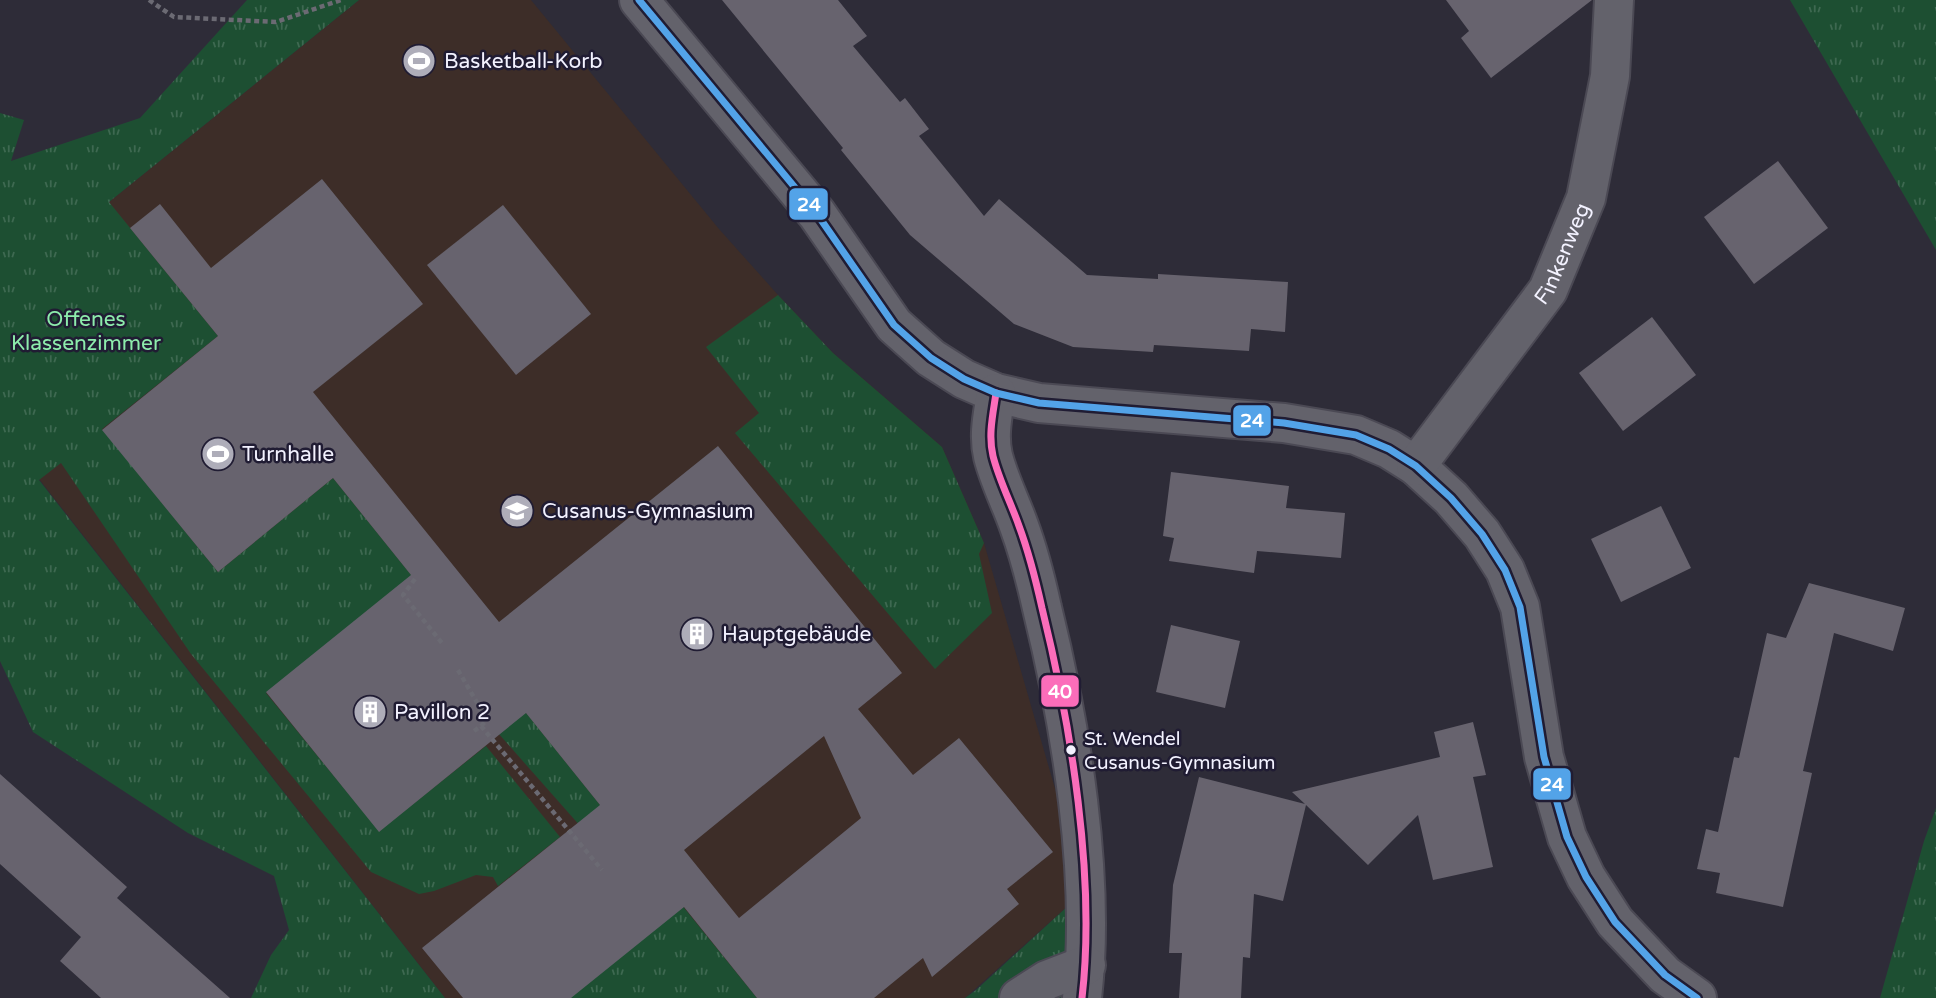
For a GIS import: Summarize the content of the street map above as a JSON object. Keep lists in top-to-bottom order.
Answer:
{
  "streets": {
    "street": ["Finkenweg"]
  },
  "parks": ["Offenes Klassenzimmer"],
  "places": {
    "sports": ["Basketball-Korb", "Turnhalle"],
    "school or university": ["Cusanus-Gymnasium"],
    "building": ["Hauptgebäude", "Pavillon 2"],
    "other": ["St. Wendel Cusanus-Gymnasium"]
  },
  "lines": ["transit line 24", "transit line 40"]
}
